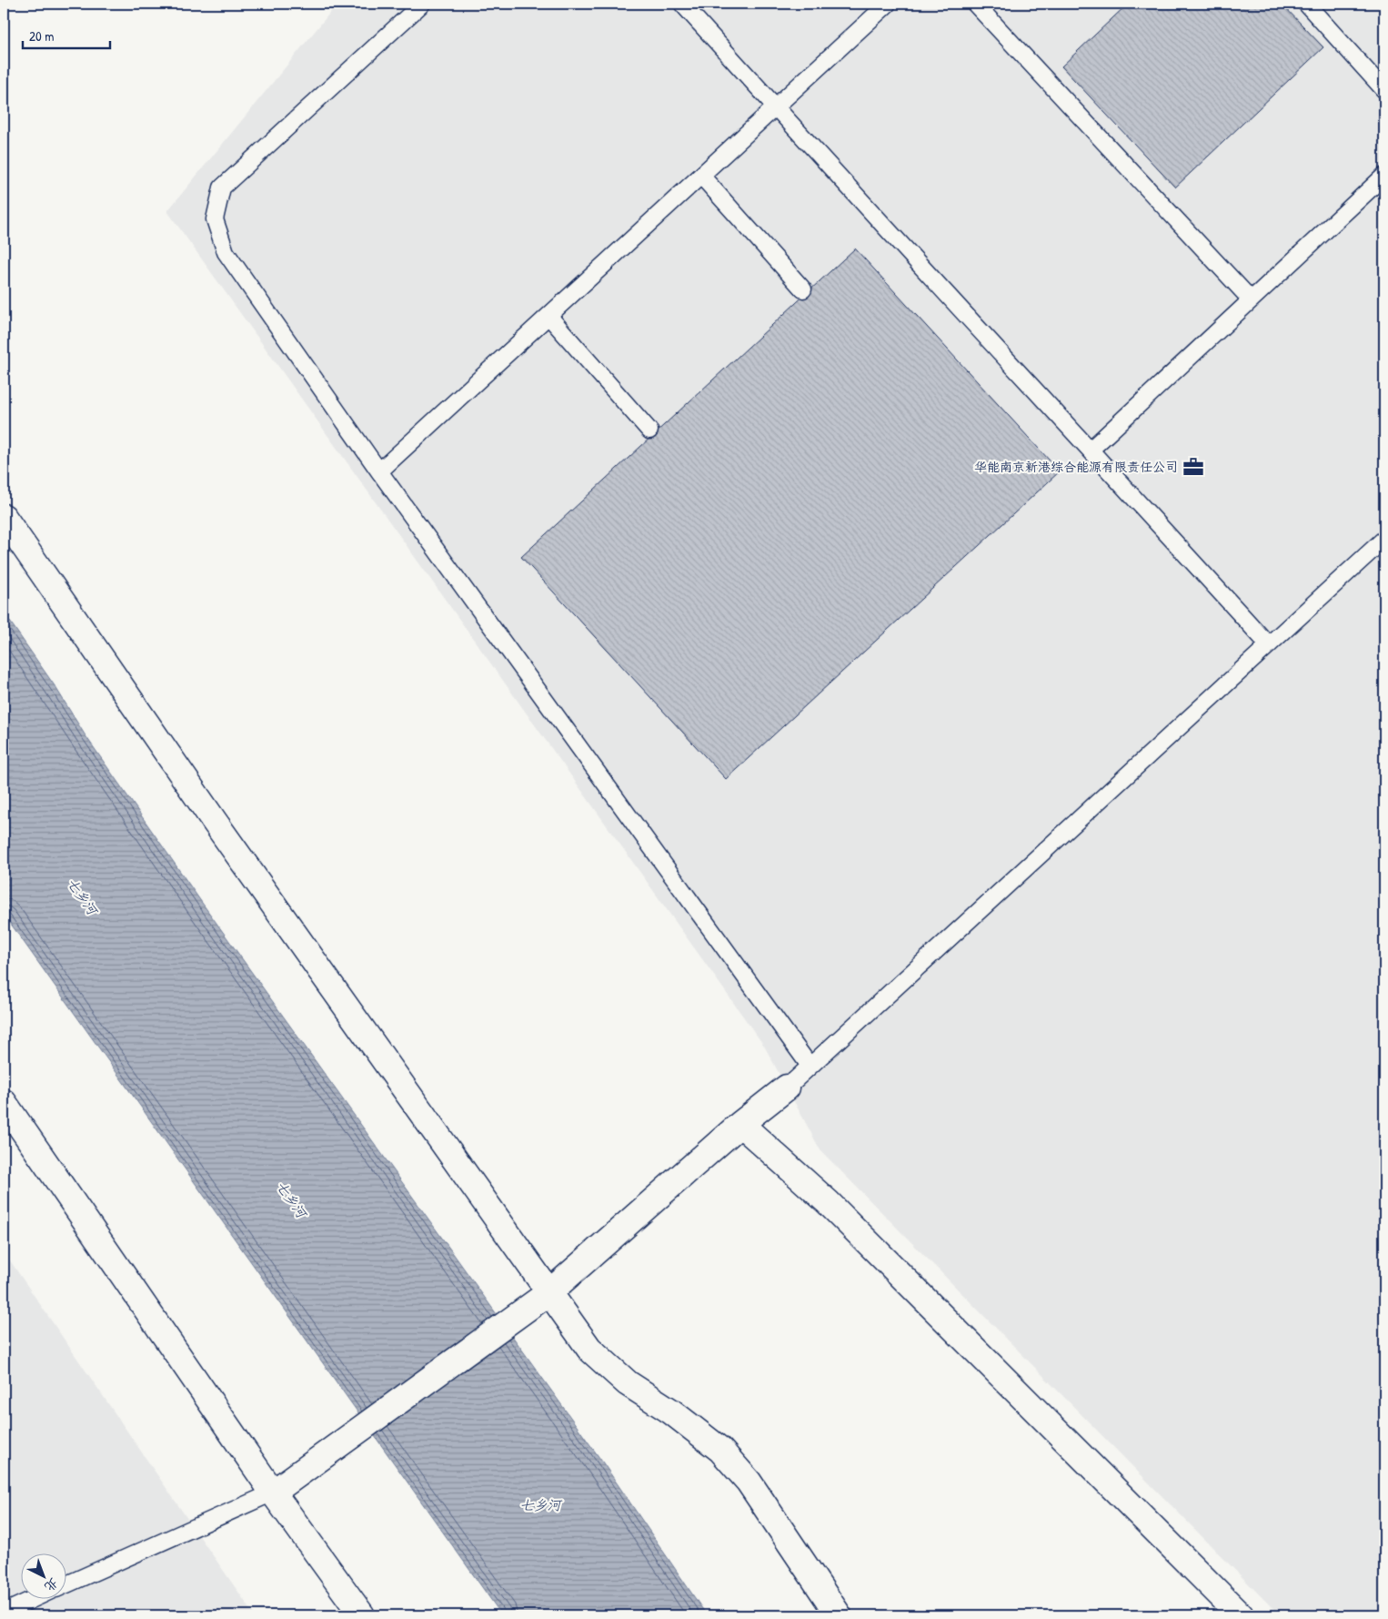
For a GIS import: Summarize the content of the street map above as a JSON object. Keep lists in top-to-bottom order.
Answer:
{
  "water": ["七乡河"],
  "places": {
    "office": ["华能南京新港综合能源有限责任公司"]
  },
  "scale_bar": "20 m",
  "north": "bottom right"
}
